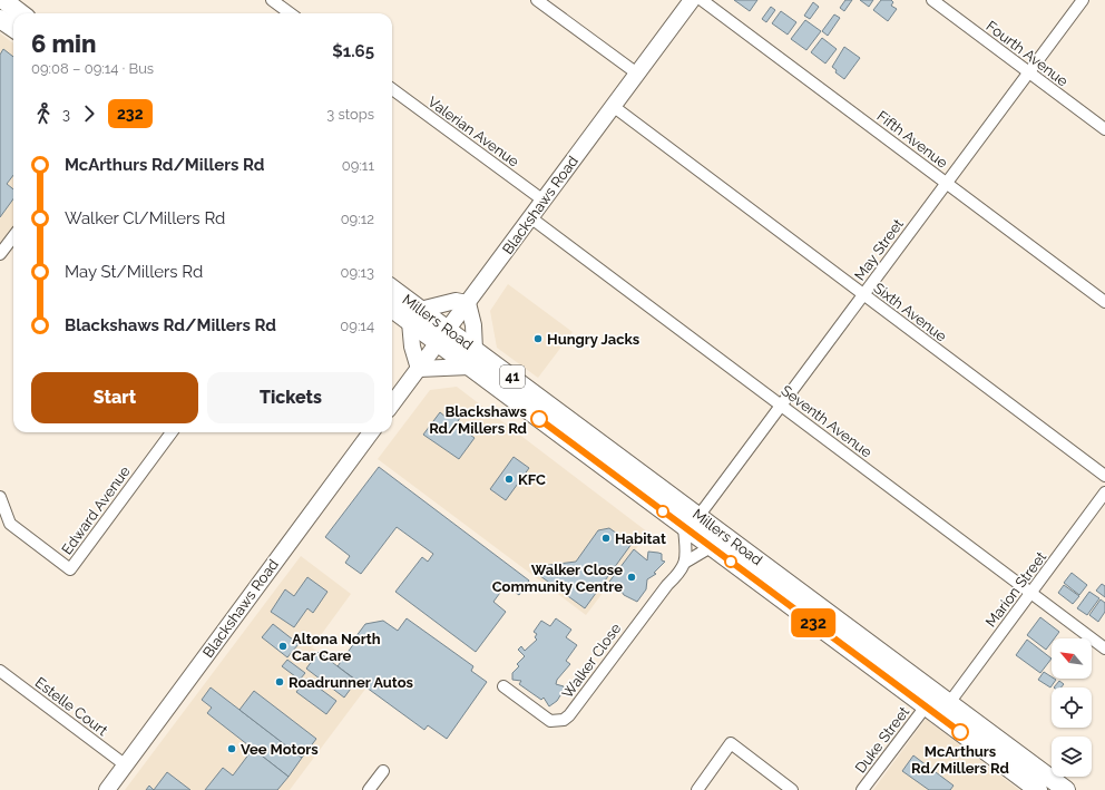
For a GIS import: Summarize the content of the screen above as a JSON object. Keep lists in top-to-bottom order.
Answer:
{
  "streets": {
    "main road": ["Blackshaws Road", "Millers Road", "41"],
    "street": [
      "Fourth Avenue",
      "Valerian Avenue",
      "Fifth Avenue",
      "May Street",
      "Sixth Avenue",
      "Seventh Avenue",
      "Edward Avenue",
      "Marion Street",
      "Walker Close",
      "Estelle Court",
      "Duke Street"
    ]
  },
  "crossings": [
    ["Fourth Avenue", "May Street"],
    ["Valerian Avenue", "Blackshaws Road"],
    ["Fifth Avenue", "May Street"],
    ["Blackshaws Road", "Sixth Avenue"],
    ["Blackshaws Road", "Millers Road"],
    ["Blackshaws Road", "Seventh Avenue"],
    ["Blackshaws Road", "Estelle Court"],
    ["May Street", "Sixth Avenue"],
    ["May Street", "Millers Road"],
    ["May Street", "Seventh Avenue"],
    ["Millers Road", "Marion Street"],
    ["Millers Road", "Walker Close"],
    ["Millers Road", "Duke Street"],
    ["Seventh Avenue", "Marion Street"]
  ],
  "places": [
    "Hungry Jacks",
    "Blackshaws Rd/Millers Rd",
    "KFC",
    "Habitat",
    "Walker Close Community Centre",
    "Altona North Car Care",
    "Roadrunner Autos",
    "McArthurs Rd/Millers Rd",
    "Vee Motors"
  ],
  "lines": ["bus line 232"],
  "north": "top left",
  "page": {
    "on_map": "232",
    "heading": ["6 min", "09:08 – 09:14 · Bus", "$1.65"],
    "legs": ["3", "232", "3 stops"],
    "list": [
      {
        "name": "McArthurs Rd/Millers Rd",
        "value": "09:11"
      },
      {
        "name": "Walker Cl/Millers Rd",
        "value": "09:12"
      },
      {
        "name": "May St/Millers Rd",
        "value": "09:13"
      },
      {
        "name": "Blackshaws Rd/Millers Rd",
        "value": "09:14"
      }
    ],
    "buttons": ["Start", "Tickets"]
  }
}
